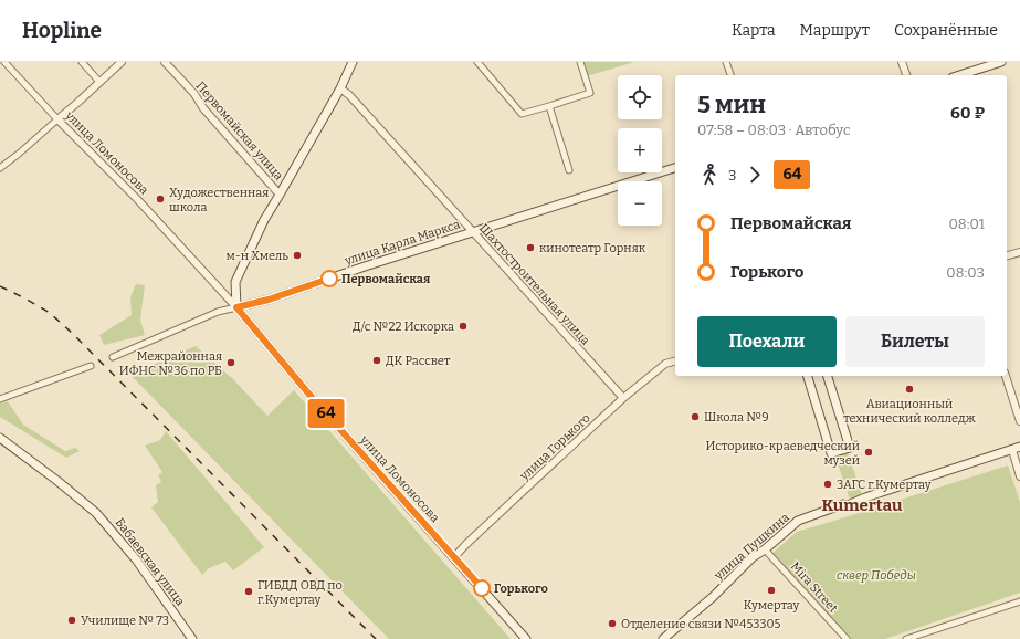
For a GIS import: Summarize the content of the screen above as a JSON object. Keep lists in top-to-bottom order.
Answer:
{
  "streets": {
    "main road": [
      "улица Ломоносова",
      "улица Карла Маркса",
      "улица Пушкина",
      "Бабаевская улица"
    ],
    "street": [
      "Первомайская улица",
      "Шахтостроительная улица",
      "улица Горького",
      "Mira Street"
    ]
  },
  "crossings": [
    ["улица Ломоносова", "улица Карла Маркса"],
    ["улица Ломоносова", "улица Горького"],
    ["улица Карла Маркса", "Шахтостроительная улица"],
    ["Шахтостроительная улица", "улица Горького"],
    ["улица Пушкина", "Mira Street"]
  ],
  "districts": ["Kumertau"],
  "parks": ["сквер Победы"],
  "places": [
    "Художественная школа",
    "кинотеатр Горняк",
    "м-н Хмель",
    "Первомайская",
    "Д/с №22 Искорка",
    "ДК Рассвет",
    "Межрайонная ИФНС №36 по РБ",
    "Авиационный технический колледж",
    "Школа №9",
    "Историко-краеведческий музей",
    "ЗАГС г.Кумертау",
    "Горького",
    "Кумертау",
    "ГИБДД ОВД по г.Кумертау",
    "Училище № 73",
    "Отделение связи №453305"
  ],
  "lines": ["bus line 64"],
  "page": {
    "header": "Hopline",
    "nav": ["Карта", "Маршрут", "Сохранённые"],
    "on_map": "64",
    "map_buttons": ["+", "−"],
    "heading": ["5 мин", "07:58 – 08:03 · Автобус", "60 ₽"],
    "legs": ["3", "64"],
    "list": [
      {
        "name": "Первомайская",
        "value": "08:01"
      },
      {
        "name": "Горького",
        "value": "08:03"
      }
    ],
    "buttons": ["Поехали", "Билеты"]
  }
}
